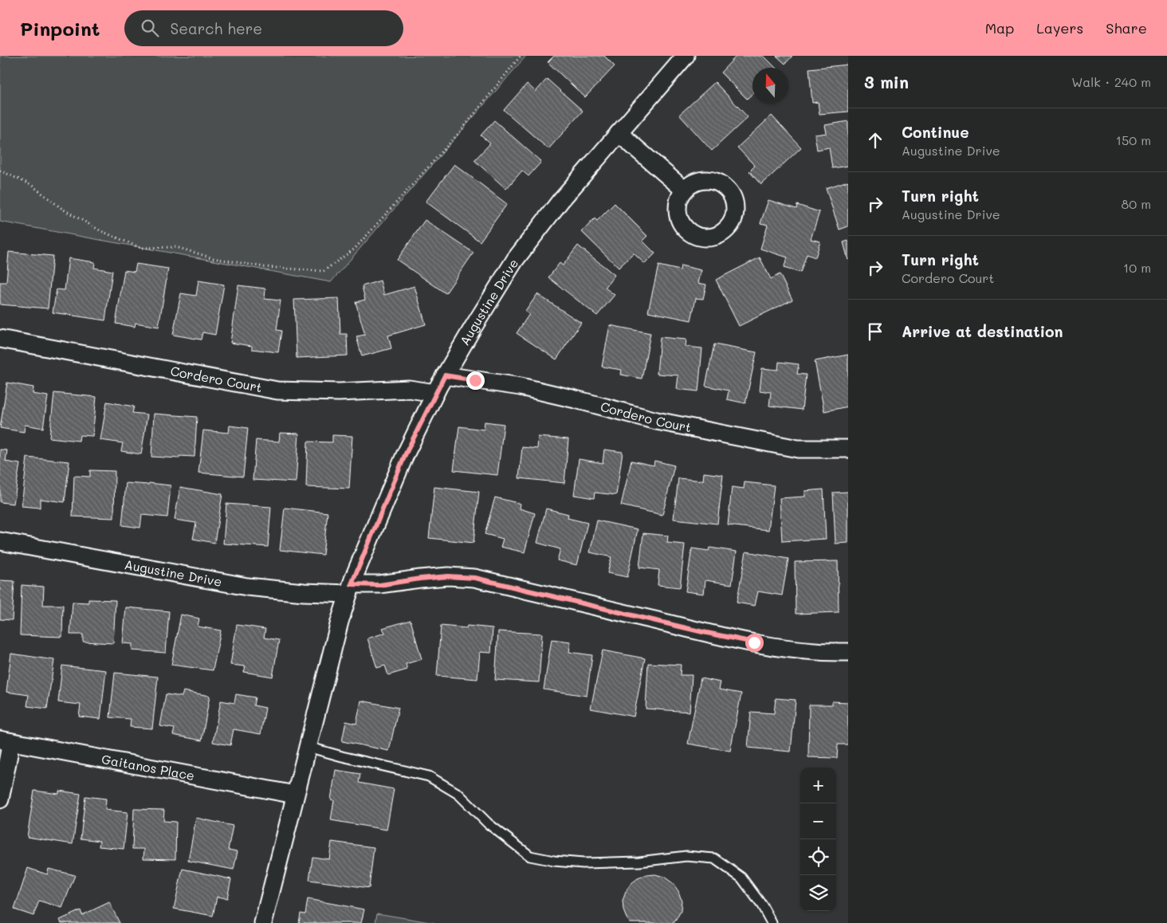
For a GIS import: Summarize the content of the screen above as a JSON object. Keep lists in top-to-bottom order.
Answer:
{
  "streets": {
    "street": ["Augustine Drive", "Cordero Court", "Gaitanos Place"]
  },
  "crossings": [
    ["Augustine Drive", "Cordero Court"],
    ["Augustine Drive", "Gaitanos Place"]
  ],
  "north": "top",
  "page": {
    "header": "Pinpoint",
    "search": "Search here",
    "nav": ["Map", "Layers", "Share"],
    "heading": ["3 min", "Walk · 240 m"],
    "list": [
      ["Continue", "Augustine Drive", "150 m"],
      ["Turn right", "Augustine Drive", "80 m"],
      ["Turn right", "Cordero Court", "10 m"],
      "Arrive at destination"
    ],
    "map_buttons": ["+", "−"]
  }
}
